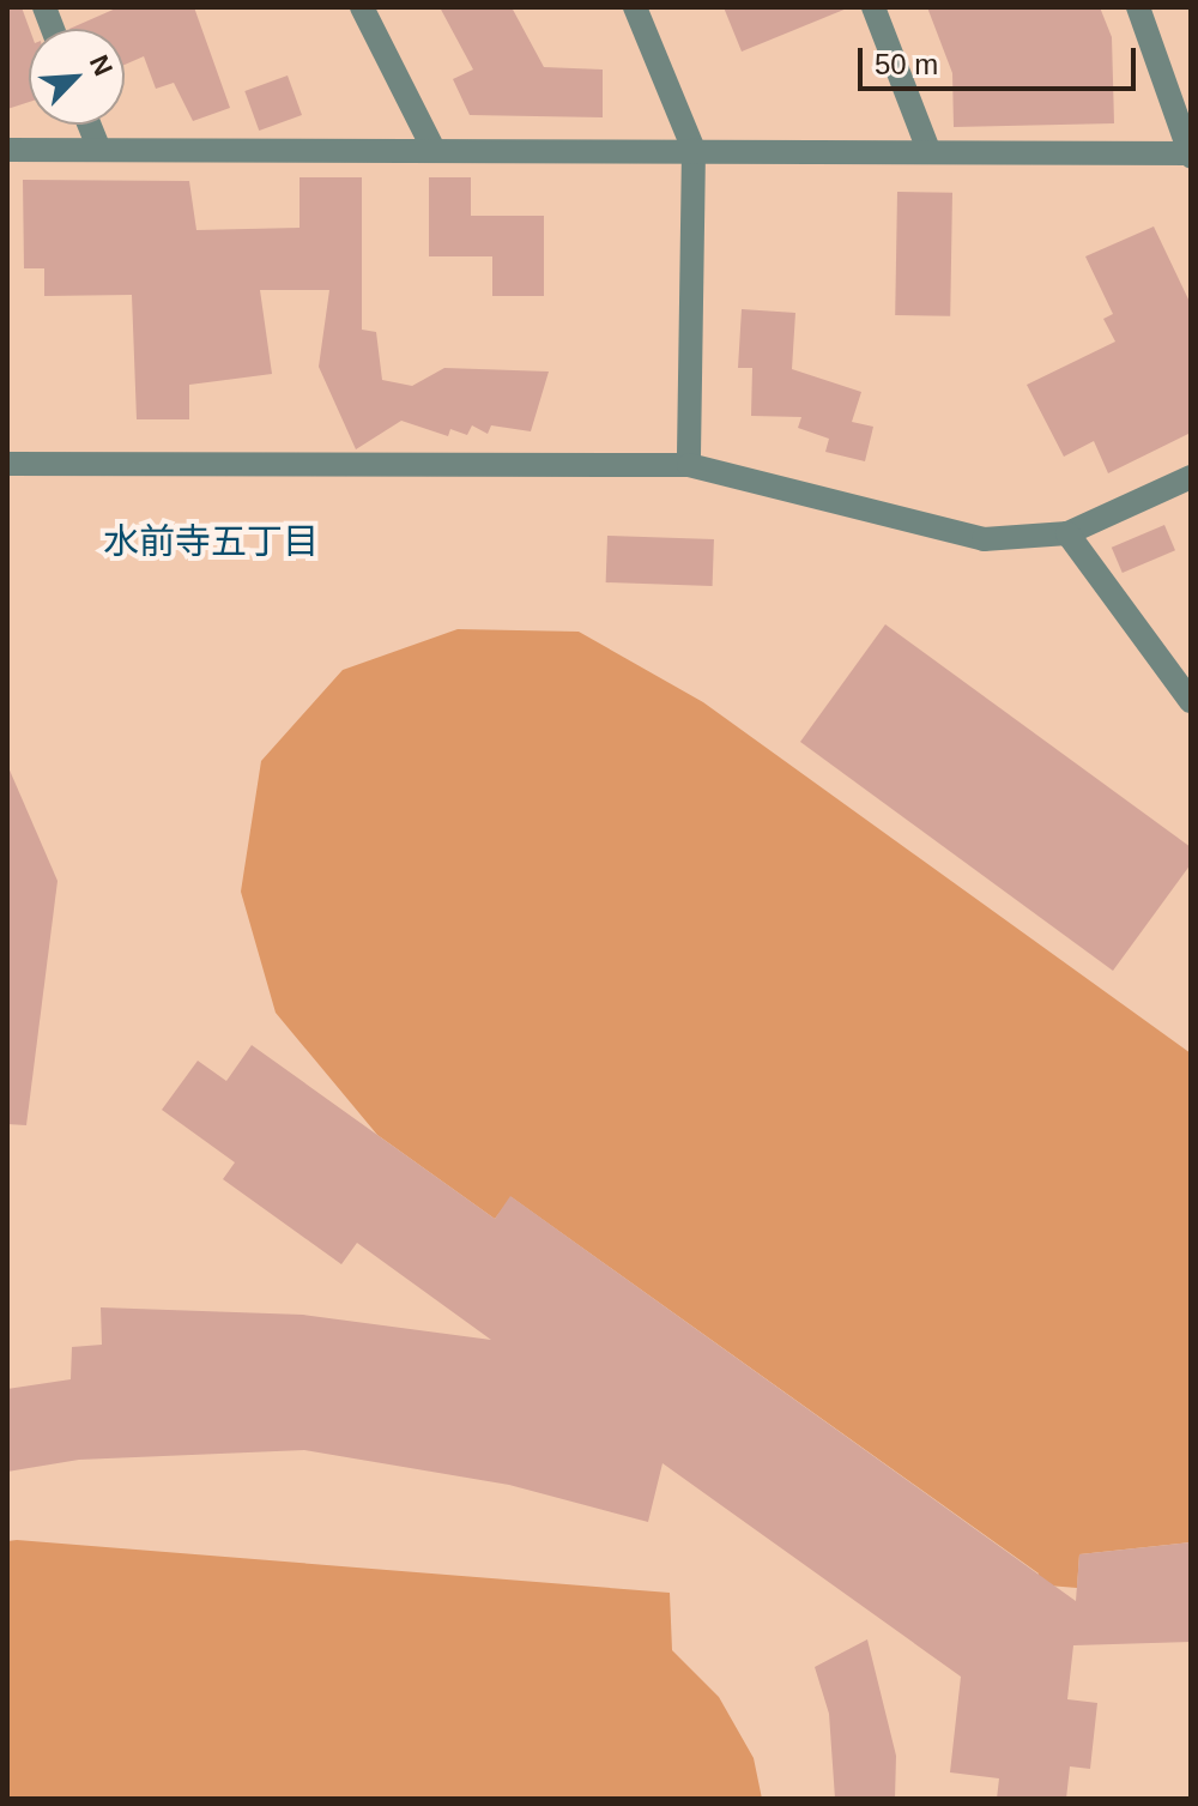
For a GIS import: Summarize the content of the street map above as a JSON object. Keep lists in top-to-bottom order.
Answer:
{
  "districts": ["水前寺五丁目"],
  "scale_bar": "50 m",
  "north": "top right"
}
